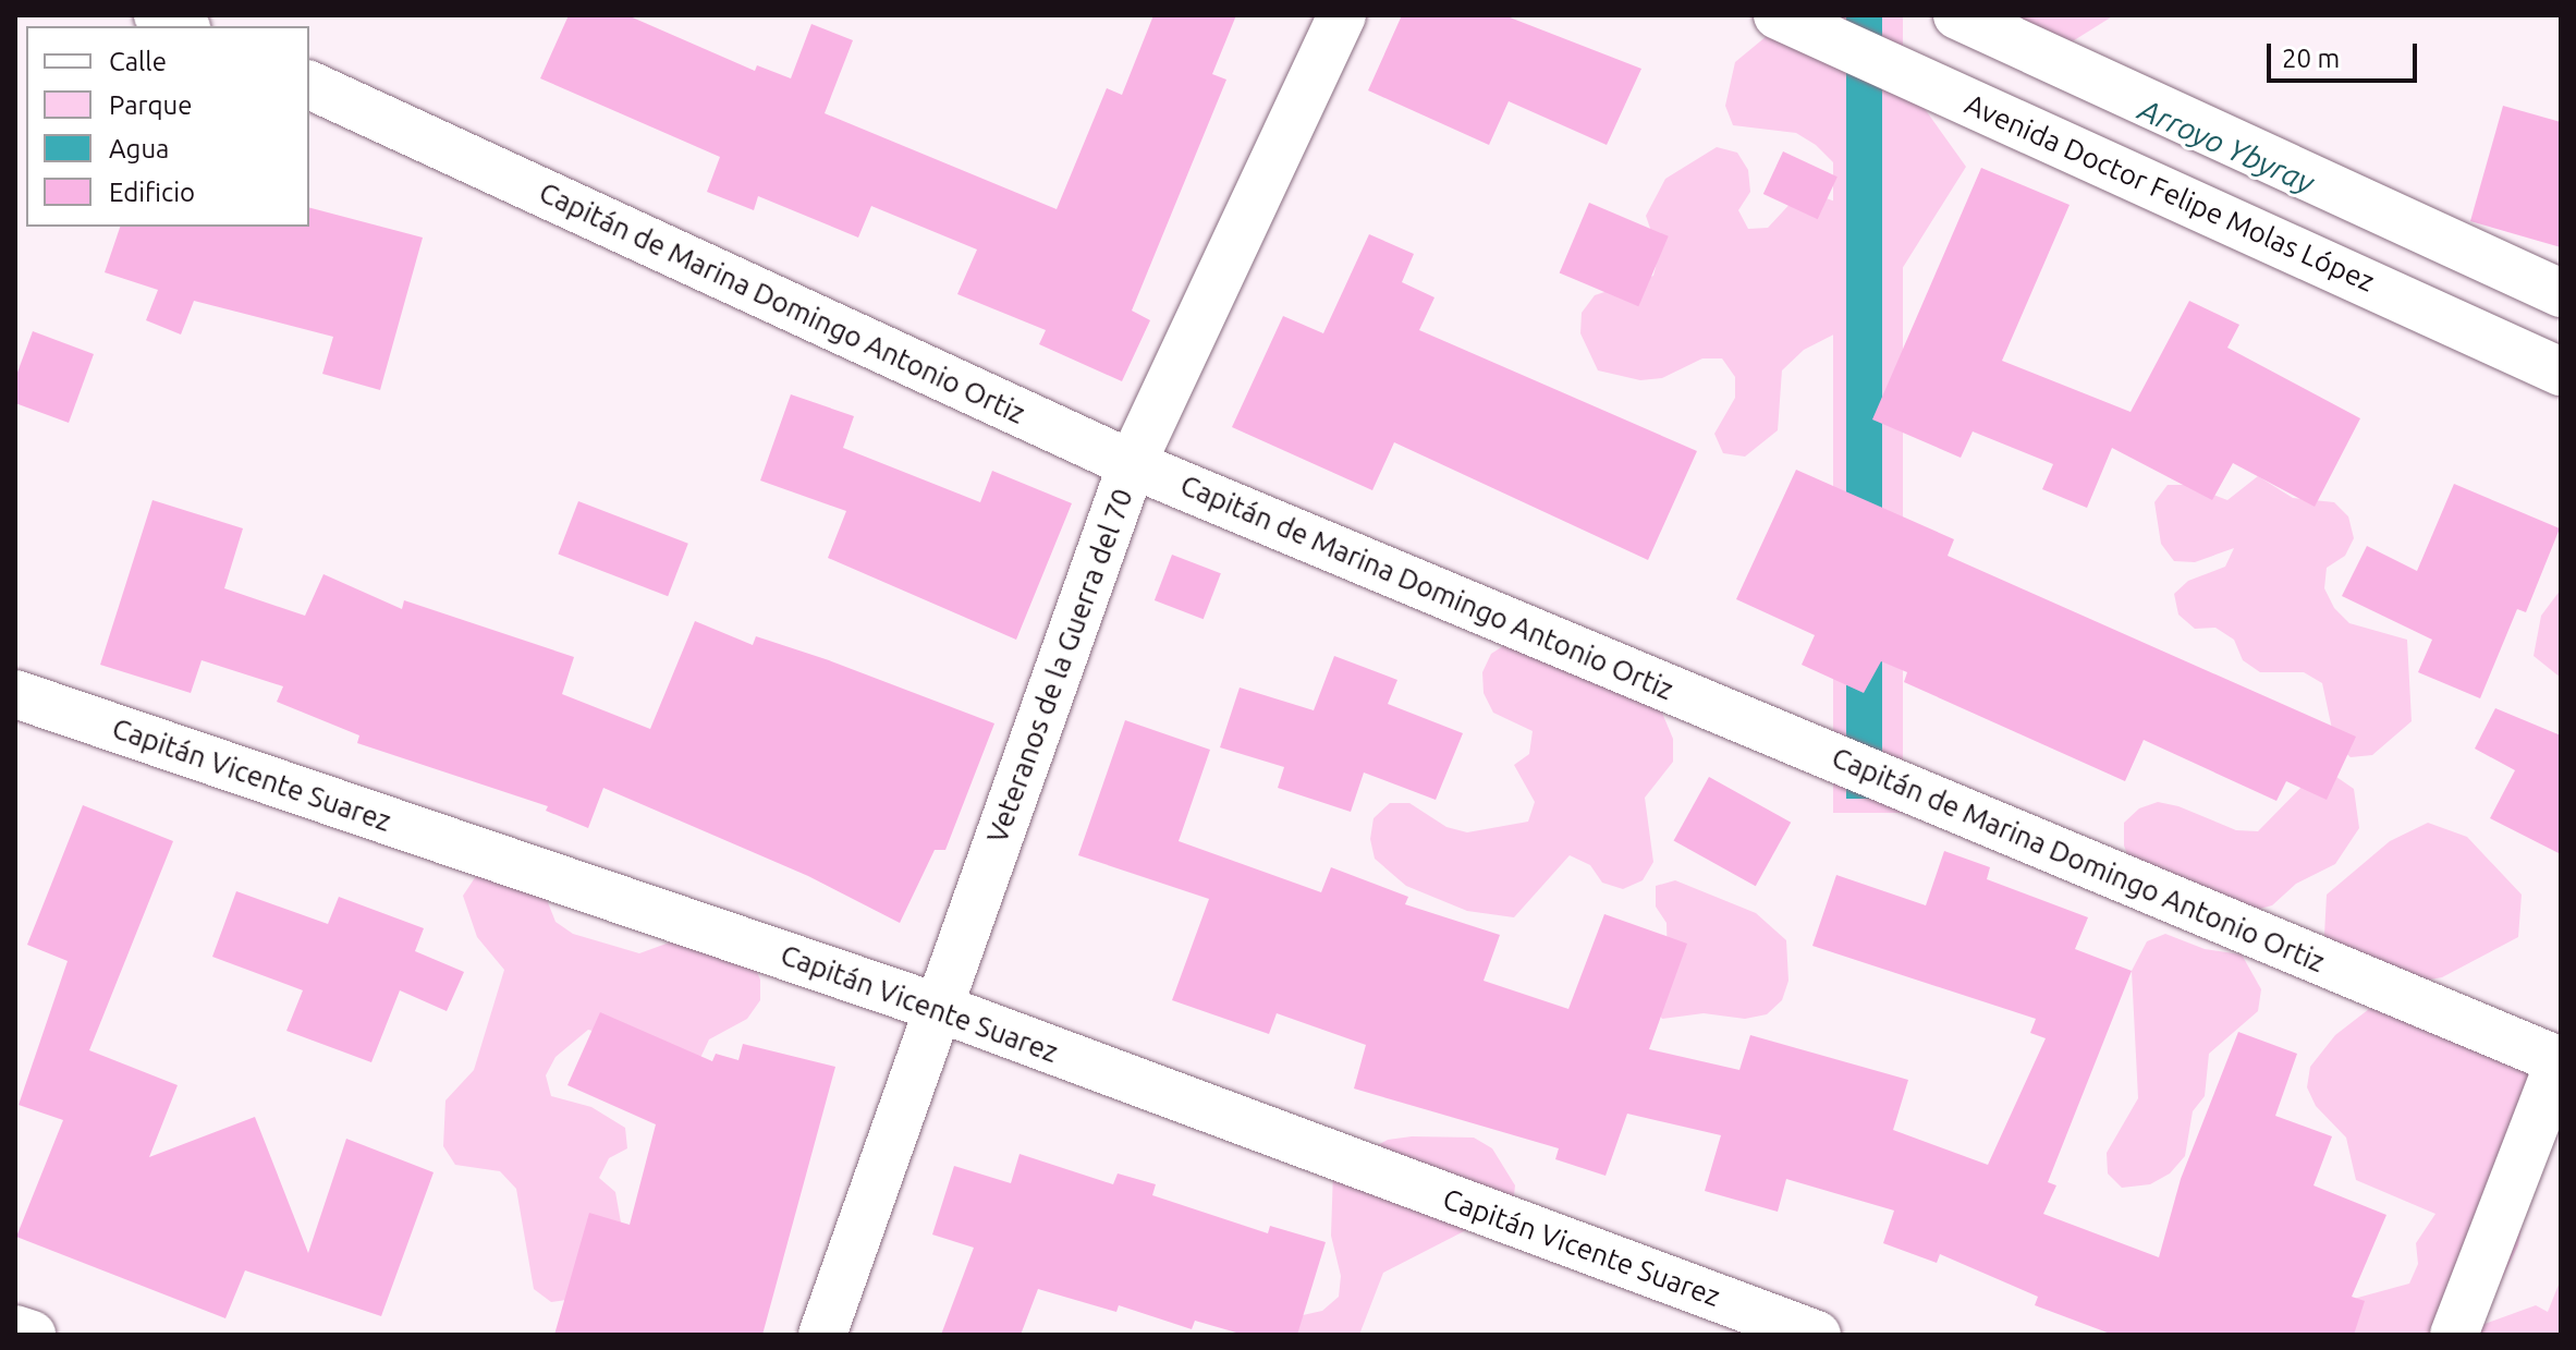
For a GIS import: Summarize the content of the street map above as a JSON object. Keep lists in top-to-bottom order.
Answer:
{
  "streets": {
    "street": [
      "Avenida Doctor Felipe Molas López",
      "Capitán de Marina Domingo Antonio Ortiz",
      "Veteranos de la Guerra del 70",
      "Capitán Vicente Suarez"
    ]
  },
  "crossings": [
    ["Capitán de Marina Domingo Antonio Ortiz", "Veteranos de la Guerra del 70"],
    ["Veteranos de la Guerra del 70", "Capitán Vicente Suarez"]
  ],
  "water": ["Arroyo Ybyray"],
  "legend": [
    "Calle",
    "Parque",
    "Agua",
    "Edificio"
  ],
  "scale_bar": "20 m"
}
